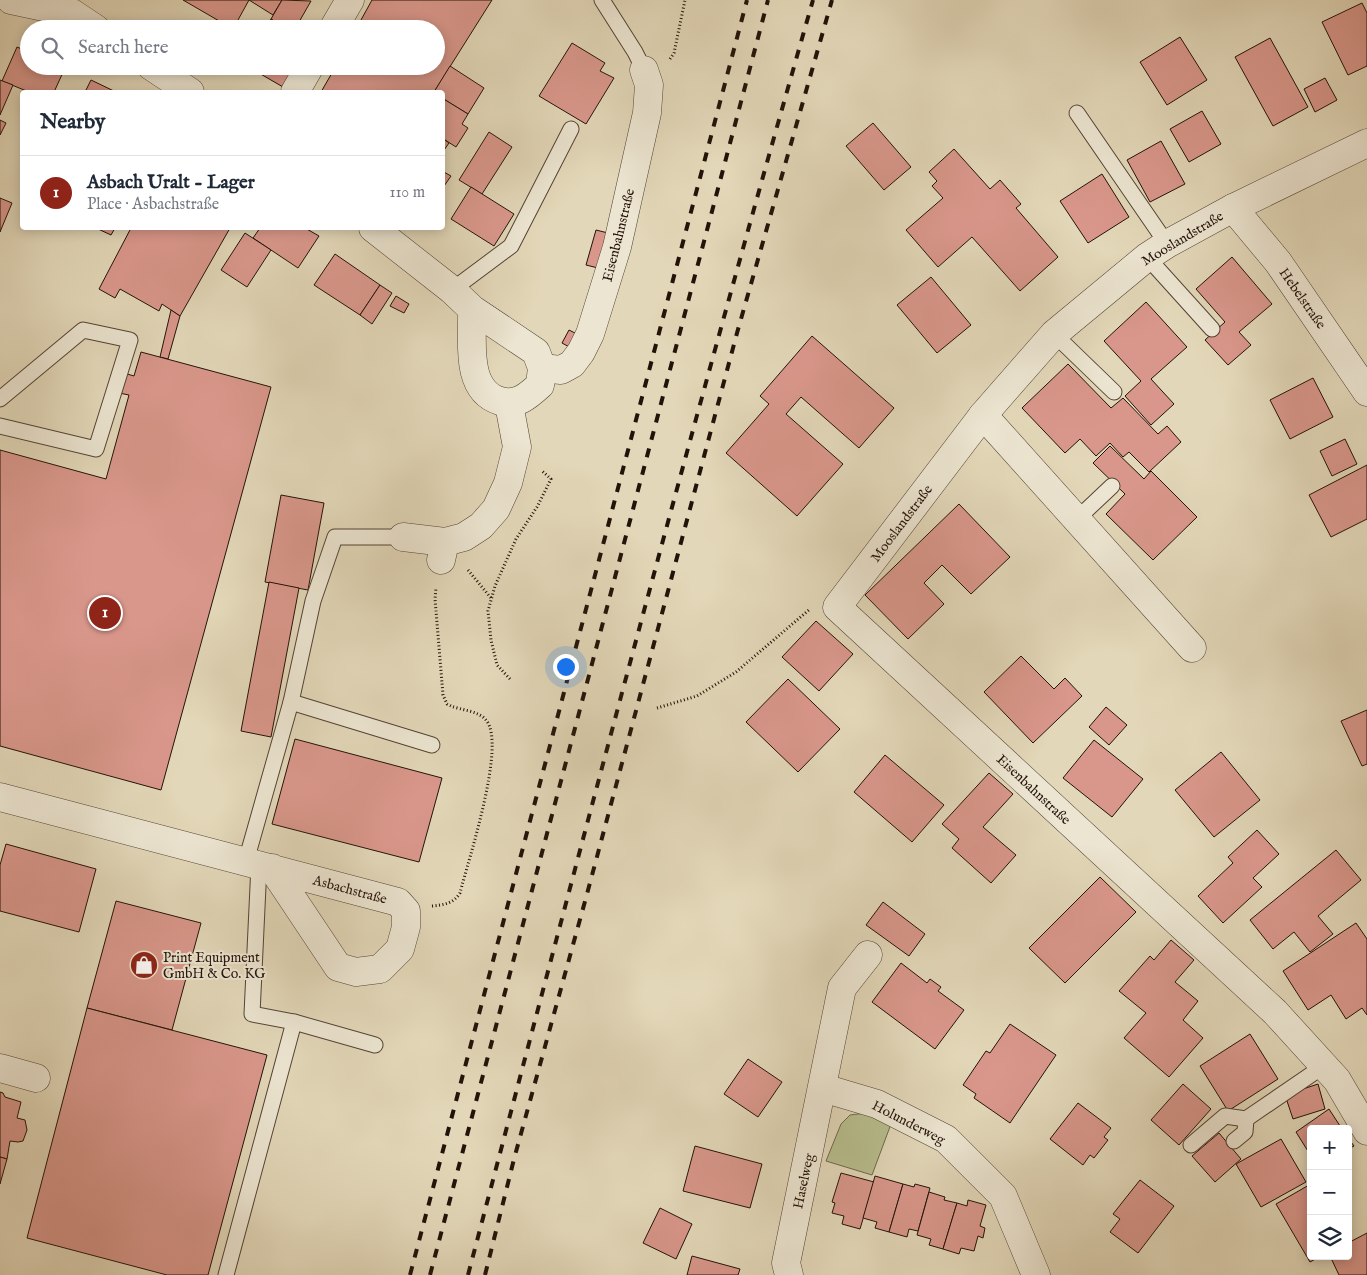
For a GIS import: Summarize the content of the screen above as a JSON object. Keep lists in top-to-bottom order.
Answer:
{
  "streets": {
    "street": [
      "Eisenbahnstraße",
      "Mooslandstraße",
      "Hebelstraße",
      "Asbachstraße",
      "Holunderweg",
      "Haselweg"
    ]
  },
  "crossings": [
    ["Eisenbahnstraße", "Mooslandstraße"],
    ["Mooslandstraße", "Hebelstraße"],
    ["Holunderweg", "Haselweg"]
  ],
  "places": {
    "shop": ["Print Equipment GmbH & Co. KG"]
  },
  "page": {
    "search": "Search here",
    "heading": "Nearby",
    "list": [
      {
        "mark": "1",
        "name": "Asbach Uralt - Lager",
        "note": "Place · Asbachstraße",
        "value": "110 m"
      }
    ],
    "pins": "1",
    "map_buttons": ["+", "−"]
  }
}
